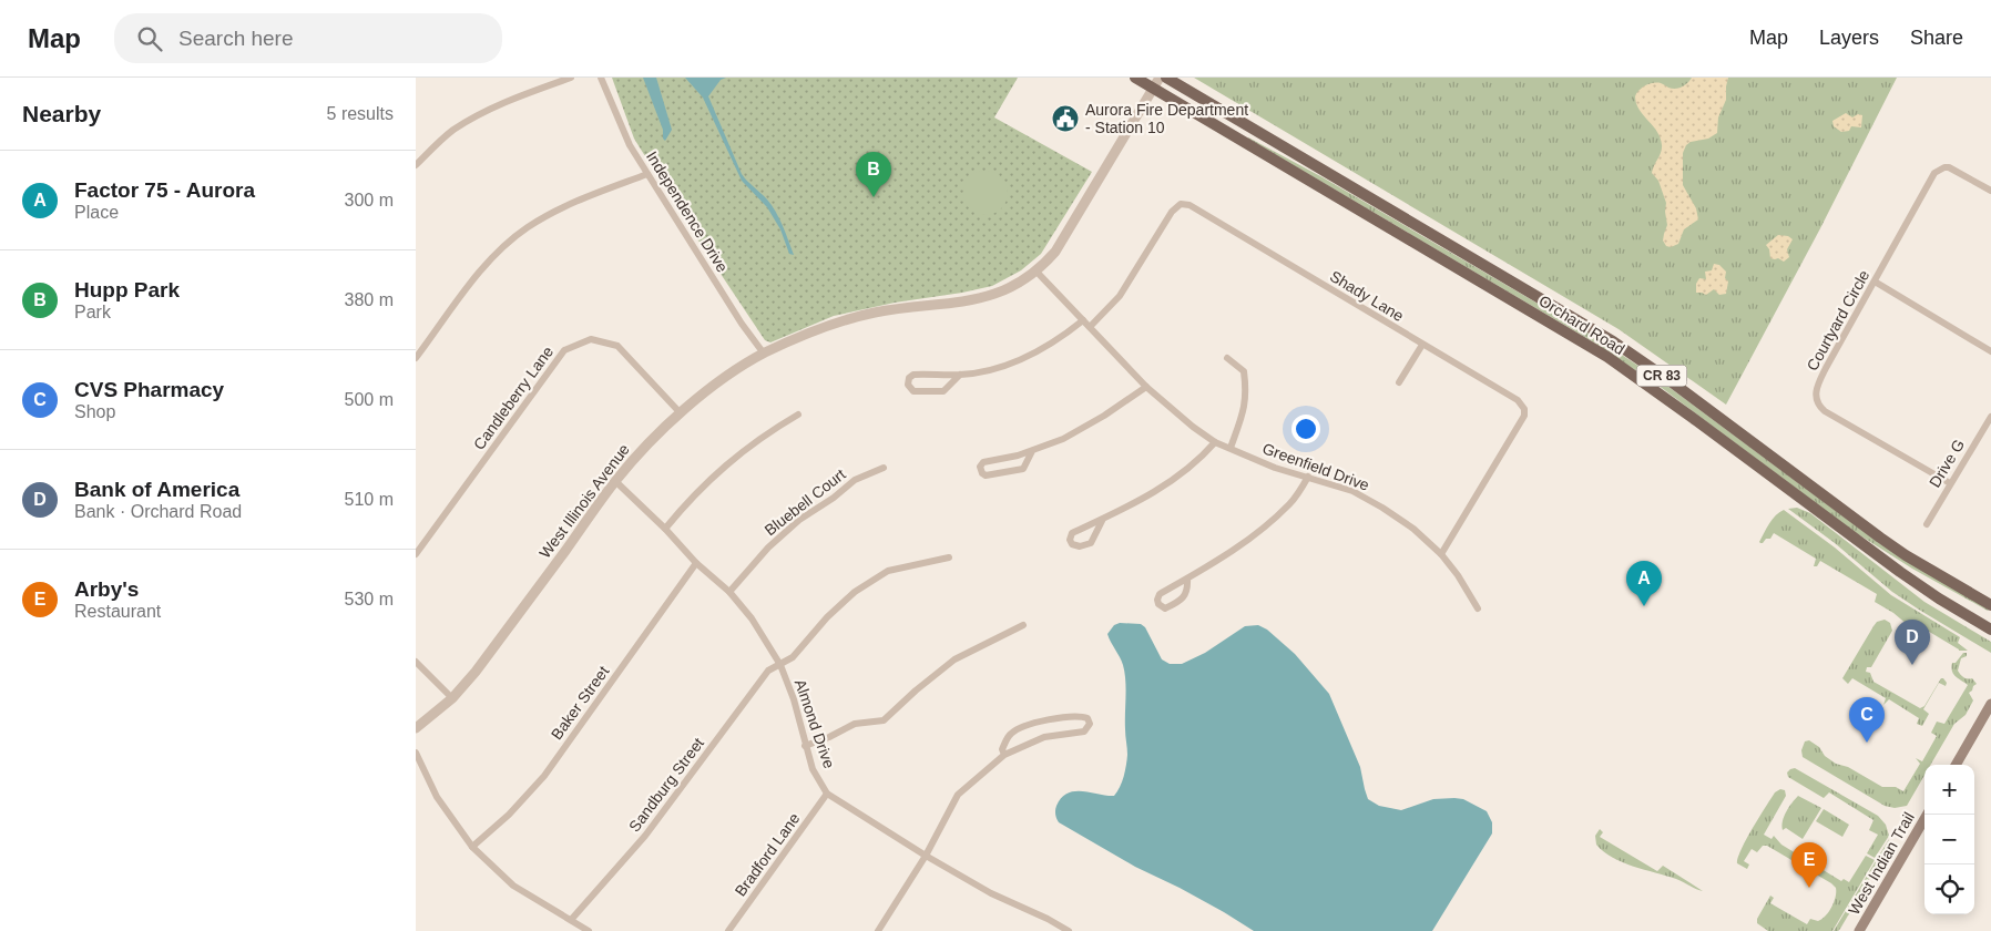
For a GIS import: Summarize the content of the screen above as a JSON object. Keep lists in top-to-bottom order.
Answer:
{
  "streets": {
    "main road": ["Orchard Road", "CR 83", "West Indian Trail"],
    "street": [
      "Independence Drive",
      "Shady Lane",
      "Courtyard Circle",
      "Candleberry Lane",
      "Drive G",
      "Greenfield Drive",
      "West Illinois Avenue",
      "Bluebell Court",
      "Baker Street",
      "Almond Drive",
      "Sandburg Street",
      "Bradford Lane"
    ]
  },
  "crossings": [
    ["Independence Drive", "West Illinois Avenue"],
    ["Shady Lane", "Greenfield Drive"],
    ["Courtyard Circle", "Drive G"],
    ["Orchard Road", "West Illinois Avenue"],
    ["Candleberry Lane", "West Illinois Avenue"],
    ["Greenfield Drive", "West Illinois Avenue"],
    ["West Illinois Avenue", "Almond Drive"],
    ["Bluebell Court", "Almond Drive"],
    ["Baker Street", "Almond Drive"],
    ["Almond Drive", "Sandburg Street"],
    ["Almond Drive", "Bradford Lane"]
  ],
  "places": {
    "public building": ["Aurora Fire Department - Station 10"]
  },
  "page": {
    "header": "Map",
    "search": "Search here",
    "nav": ["Map", "Layers", "Share"],
    "heading": ["Nearby", "5 results"],
    "list": [
      {
        "mark": "A",
        "name": "Factor 75 - Aurora",
        "note": "Place",
        "value": "300 m"
      },
      {
        "mark": "B",
        "name": "Hupp Park",
        "note": "Park",
        "value": "380 m"
      },
      {
        "mark": "C",
        "name": "CVS Pharmacy",
        "note": "Shop",
        "value": "500 m"
      },
      {
        "mark": "D",
        "name": "Bank of America",
        "note": "Bank · Orchard Road",
        "value": "510 m"
      },
      {
        "mark": "E",
        "name": "Arby's",
        "note": "Restaurant",
        "value": "530 m"
      }
    ],
    "pins": [
      "B",
      "A",
      "D",
      "C",
      "E"
    ],
    "map_buttons": ["+", "−"]
  }
}
